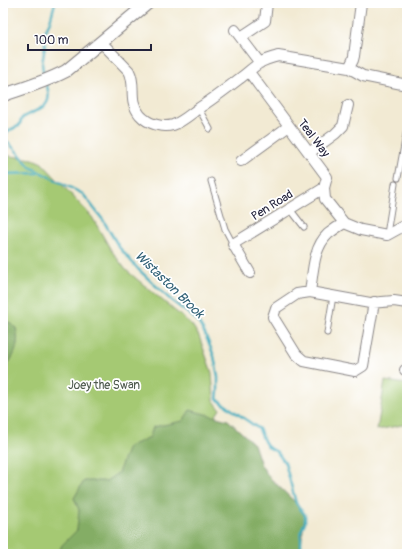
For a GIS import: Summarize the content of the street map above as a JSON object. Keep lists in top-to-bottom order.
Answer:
{
  "streets": {
    "street": ["Teal Way", "Pen Road"]
  },
  "crossings": [
    ["Teal Way", "Pen Road"]
  ],
  "water": ["Wistaston Brook"],
  "parks": ["Joey the Swan"],
  "scale_bar": "100 m"
}
